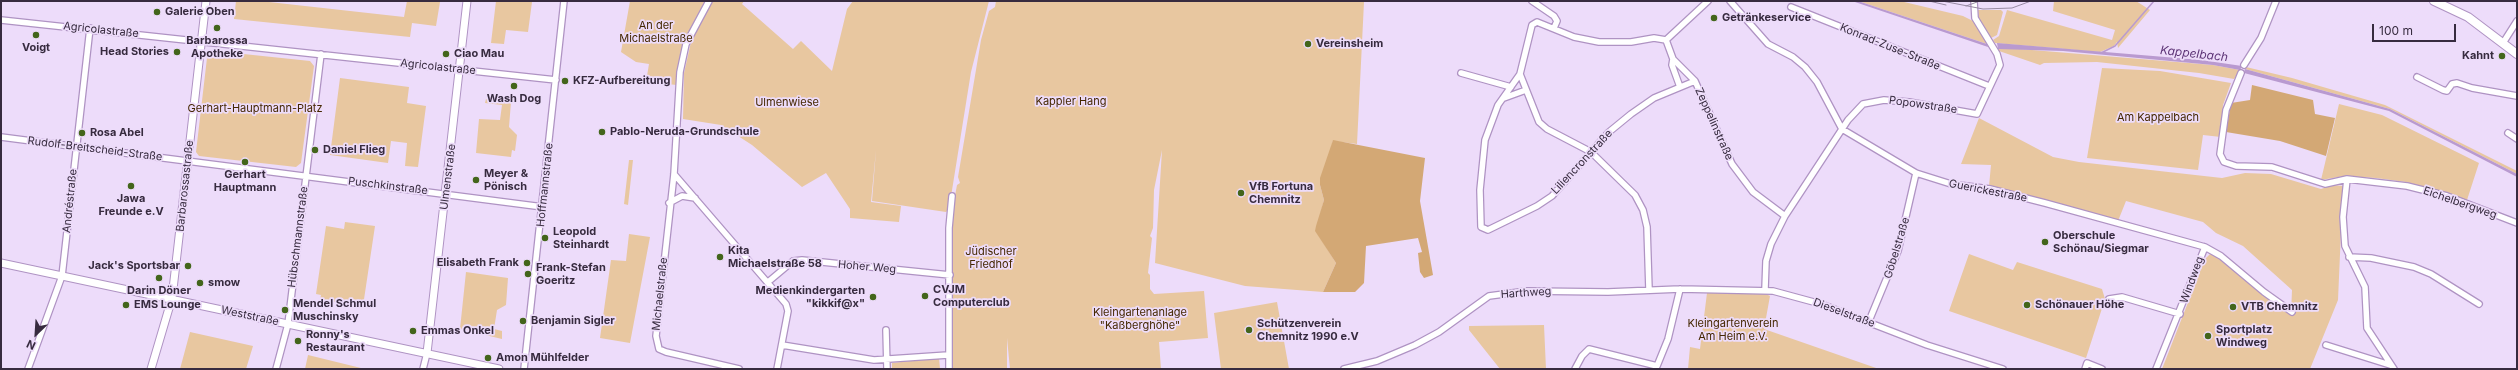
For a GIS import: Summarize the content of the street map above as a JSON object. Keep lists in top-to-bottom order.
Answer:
{
  "streets": {
    "street": [
      "Agricolastraße",
      "Konrad-Zuse-Straße",
      "Popowstraße",
      "Zeppelinstraße",
      "Rudolf-Breitscheid-Straße",
      "Liliencronstraße",
      "Ulmenstraße",
      "Hoffmannstraße",
      "Barbarossastraße",
      "Puschkinstraße",
      "Guerickestraße",
      "Andréstraße",
      "Eichelbergweg",
      "Hübschmannstraße",
      "Göbelstraße",
      "Hoher Weg",
      "Windweg",
      "Harthweg",
      "Michaelstraße",
      "Dieselstraße",
      "Weststraße"
    ]
  },
  "crossings": [
    ["Agricolastraße", "Ulmenstraße"],
    ["Agricolastraße", "Hoffmannstraße"],
    ["Agricolastraße", "Barbarossastraße"],
    ["Agricolastraße", "Andréstraße"],
    ["Konrad-Zuse-Straße", "Popowstraße"],
    ["Popowstraße", "Zeppelinstraße"],
    ["Popowstraße", "Guerickestraße"],
    ["Popowstraße", "Dieselstraße"],
    ["Zeppelinstraße", "Liliencronstraße"],
    ["Rudolf-Breitscheid-Straße", "Barbarossastraße"],
    ["Rudolf-Breitscheid-Straße", "Andréstraße"],
    ["Ulmenstraße", "Puschkinstraße"],
    ["Ulmenstraße", "Weststraße"],
    ["Hoffmannstraße", "Puschkinstraße"],
    ["Barbarossastraße", "Weststraße"],
    ["Puschkinstraße", "Hübschmannstraße"],
    ["Guerickestraße", "Göbelstraße"],
    ["Guerickestraße", "Windweg"],
    ["Andréstraße", "Weststraße"],
    ["Hübschmannstraße", "Weststraße"],
    ["Göbelstraße", "Dieselstraße"],
    ["Harthweg", "Dieselstraße"]
  ],
  "water": ["Kappelbach"],
  "parks": [
    "An der Michaelstraße",
    "Kappler Hang",
    "Ulmenwiese",
    "Gerhart-Hauptmann-Platz",
    "Am Kappelbach",
    "Jüdischer Friedhof",
    "Kleingartenanlage \"Kaßberghöhe\"",
    "Kleingartenverein Am Heim e.V."
  ],
  "places": [
    "Galerie Oben",
    "Getränkeservice",
    "Barbarossa Apotheke",
    "Voigt",
    "Vereinsheim",
    "Head Stories",
    "Ciao Mau",
    "Kahnt",
    "KFZ-Aufbereitung",
    "Wash Dog",
    "Pablo-Neruda-Grundschule",
    "Rosa Abel",
    "Daniel Flieg",
    "Gerhart Hauptmann",
    "Meyer & Pönisch",
    "Jawa Freunde e.V",
    "VfB Fortuna Chemnitz",
    "Leopold Steinhardt",
    "Oberschule Schönau/Siegmar",
    "Kita Michaelstraße 58",
    "Elisabeth Frank",
    "Jack's Sportsbar",
    "Frank-Stefan Goeritz",
    "Darin Döner",
    "smow",
    "CVJM Computerclub",
    "Medienkindergarten \"kikkif@x\"",
    "EMS Lounge",
    "Schönauer Höhe",
    "VTB Chemnitz",
    "Mendel Schmul Muschinsky",
    "Benjamin Sigler",
    "Schützenverein Chemnitz 1990 e.V",
    "Emmas Onkel",
    "Sportplatz Windweg",
    "Ronny's Restaurant",
    "Amon Mühlfelder"
  ],
  "scale_bar": "100 m",
  "north": "bottom left"
}
